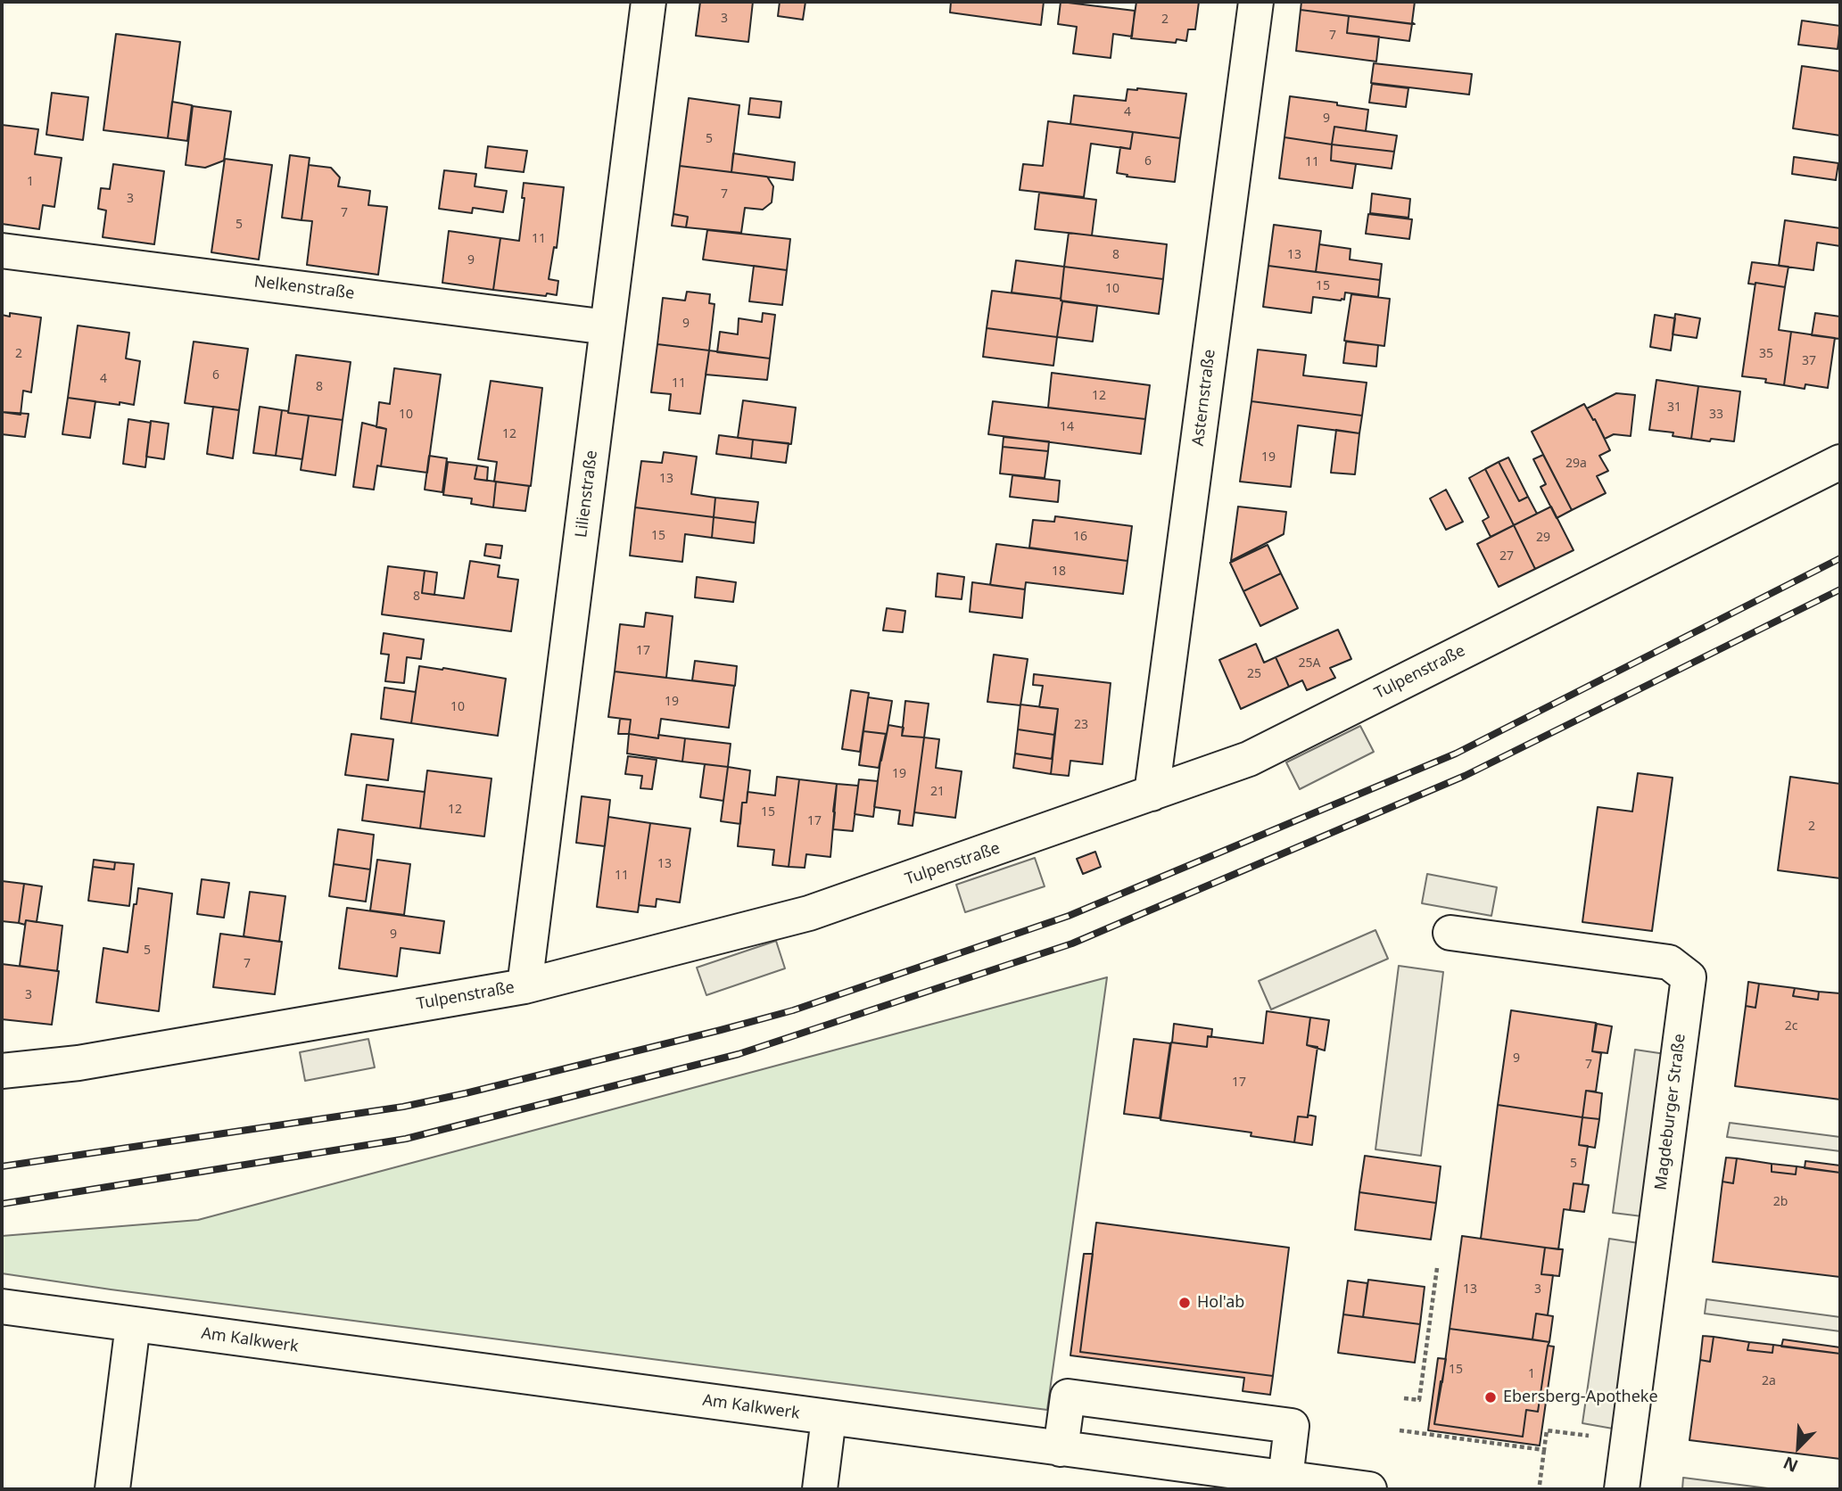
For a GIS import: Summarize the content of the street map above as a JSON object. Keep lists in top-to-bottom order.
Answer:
{
  "streets": {
    "street": [
      "Nelkenstraße",
      "Asternstraße",
      "Lilienstraße",
      "Tulpenstraße",
      "Magdeburger Straße",
      "Am Kalkwerk"
    ]
  },
  "crossings": [
    ["Nelkenstraße", "Lilienstraße"],
    ["Asternstraße", "Tulpenstraße"],
    ["Lilienstraße", "Tulpenstraße"]
  ],
  "places": ["Hol'ab", "Ebersberg-Apotheke"],
  "house_numbers": [
    "3",
    "2",
    "7",
    "4",
    "9",
    "5",
    "6",
    "11",
    "1",
    "7",
    "3",
    "7",
    "5",
    "11",
    "8",
    "13",
    "9",
    "15",
    "10",
    "9",
    "2",
    "35",
    "37",
    "6",
    "4",
    "11",
    "8",
    "12",
    "31",
    "10",
    "33",
    "14",
    "12",
    "19",
    "29a",
    "13",
    "15",
    "16",
    "29",
    "27",
    "18",
    "8",
    "17",
    "25A",
    "25",
    "19",
    "10",
    "23",
    "19",
    "21",
    "12",
    "15",
    "17",
    "2",
    "13",
    "11",
    "9",
    "5",
    "7",
    "3",
    "2c",
    "9",
    "7",
    "17",
    "5",
    "2b",
    "13",
    "3",
    "15",
    "1",
    "2a"
  ],
  "north": "bottom left"
}
